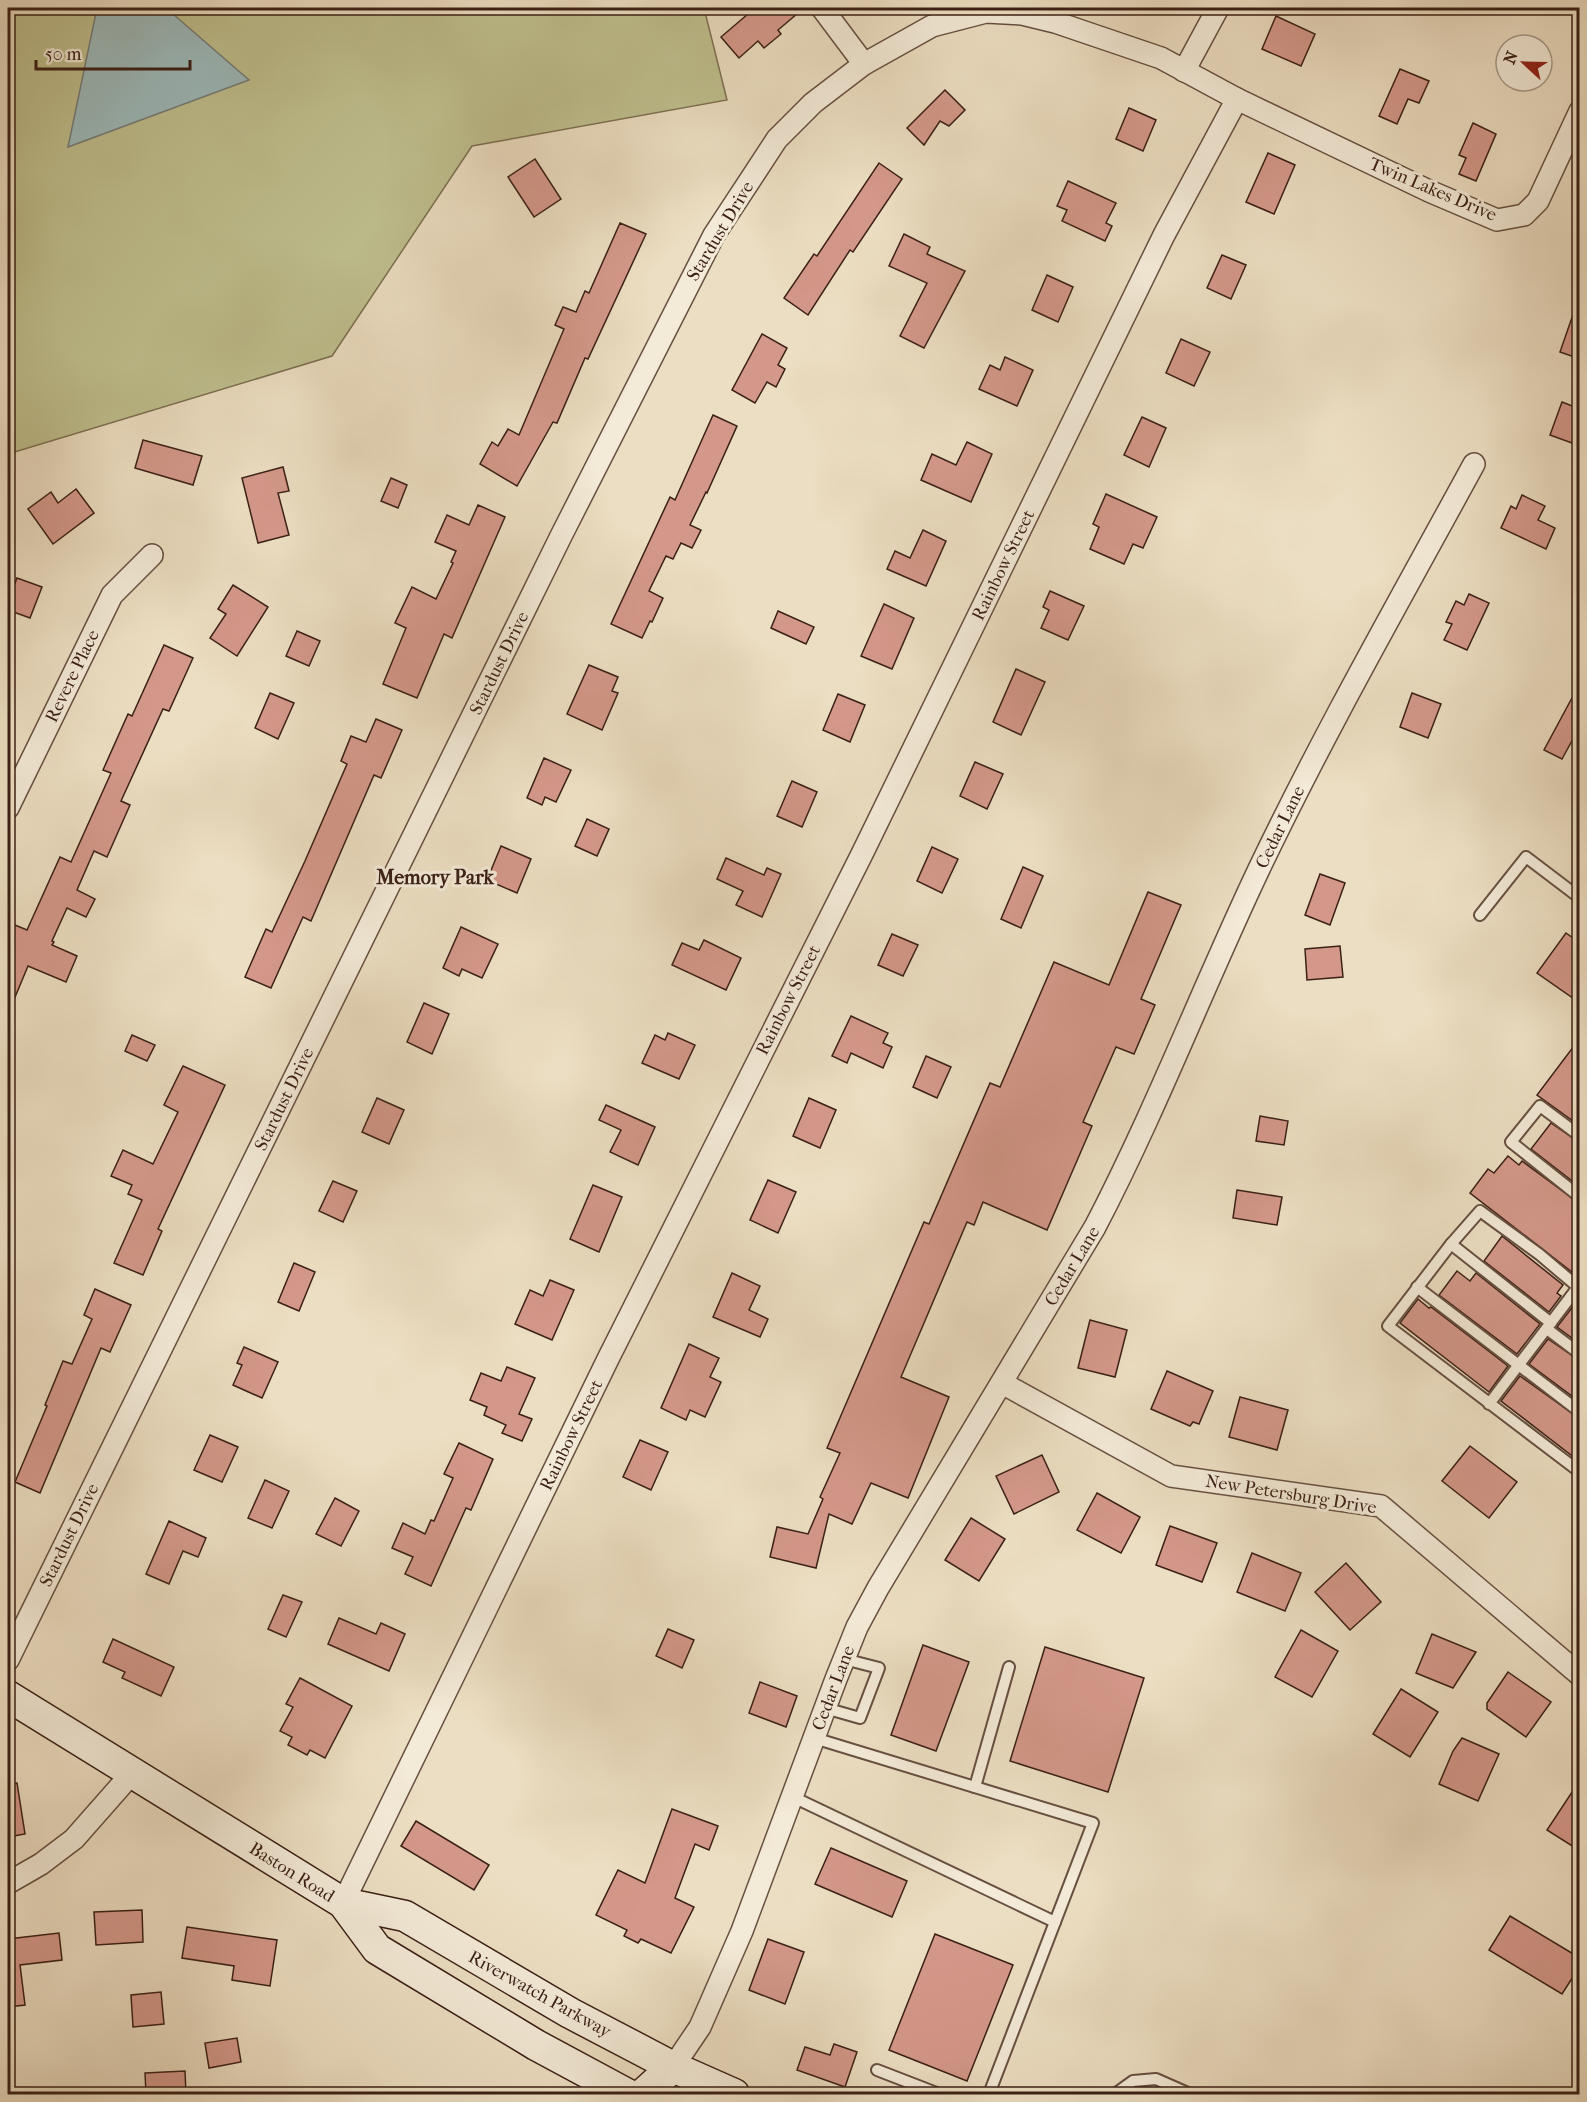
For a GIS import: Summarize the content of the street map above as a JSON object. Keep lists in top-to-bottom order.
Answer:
{
  "streets": {
    "main road": ["Baston Road", "Riverwatch Parkway"],
    "street": [
      "Twin Lakes Drive",
      "Stardust Drive",
      "Rainbow Street",
      "Revere Place",
      "Cedar Lane",
      "New Petersburg Drive"
    ]
  },
  "crossings": [
    ["Twin Lakes Drive", "Stardust Drive"],
    ["Twin Lakes Drive", "Rainbow Street"],
    ["Stardust Drive", "Rainbow Street"],
    ["Rainbow Street", "Baston Road"],
    ["Rainbow Street", "Riverwatch Parkway"],
    ["Cedar Lane", "New Petersburg Drive"],
    ["Cedar Lane", "Riverwatch Parkway"],
    ["Baston Road", "Riverwatch Parkway"]
  ],
  "districts": ["Memory Park"],
  "scale_bar": "50 m",
  "north": "left"
}
